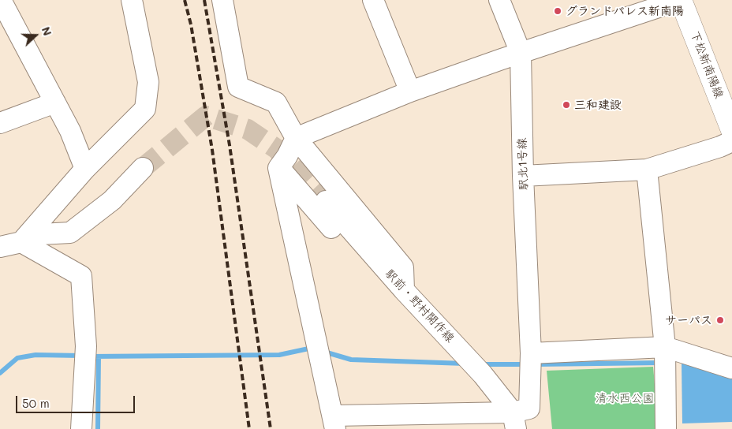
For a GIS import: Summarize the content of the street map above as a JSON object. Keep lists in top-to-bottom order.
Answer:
{
  "streets": {
    "main road": ["下松新南陽線"],
    "street": ["駅北1号線", "駅前・野村開作線"]
  },
  "crossings": [
    ["駅北1号線", "駅前・野村開作線"]
  ],
  "parks": ["清水西公園"],
  "places": ["グランドパレス新南陽", "三和建設", "サーパス"],
  "scale_bar": "50 m",
  "north": "right"
}
